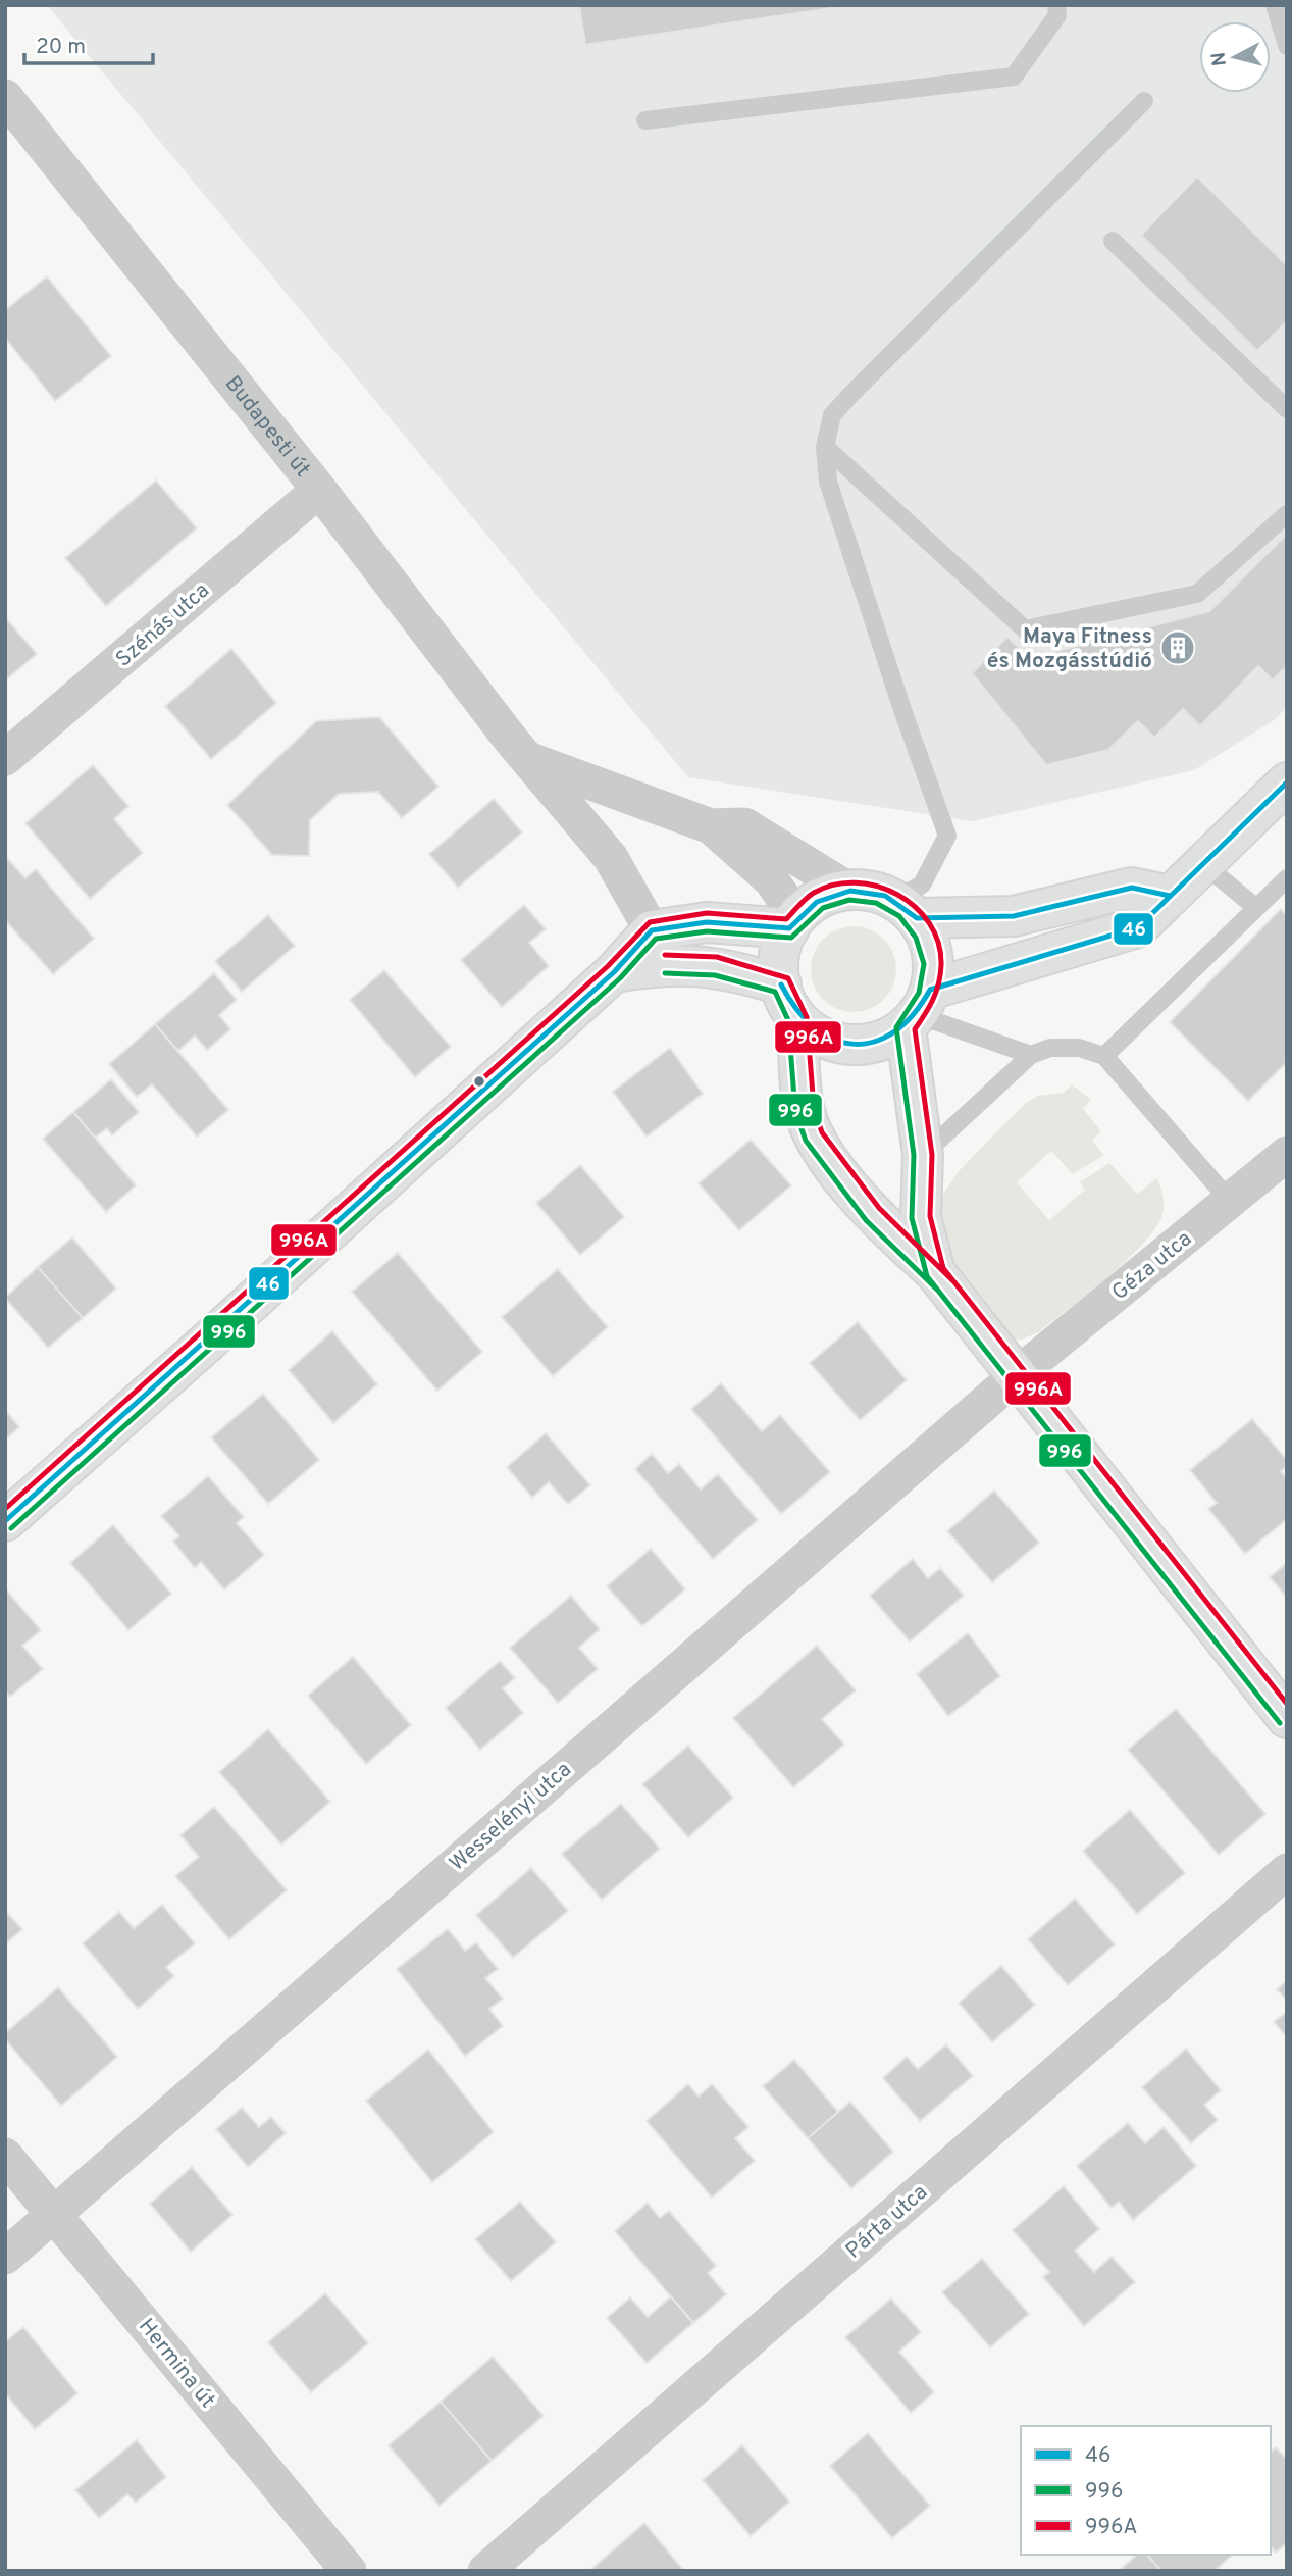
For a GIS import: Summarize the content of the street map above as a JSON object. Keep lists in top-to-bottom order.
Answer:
{
  "streets": {
    "street": [
      "Budapesti út",
      "Szénás utca",
      "Géza utca",
      "Wesselényi utca",
      "Párta utca",
      "Hermina út"
    ]
  },
  "crossings": [
    ["Budapesti út", "Szénás utca"],
    ["Géza utca", "Wesselényi utca"],
    ["Wesselényi utca", "Hermina út"]
  ],
  "places": {
    "building": ["Maya Fitness és Mozgásstúdió"]
  },
  "lines": ["transit line 46", "transit line 996A", "transit line 996"],
  "legend": ["46", "996", "996A"],
  "scale_bar": "20 m",
  "north": "left"
}
